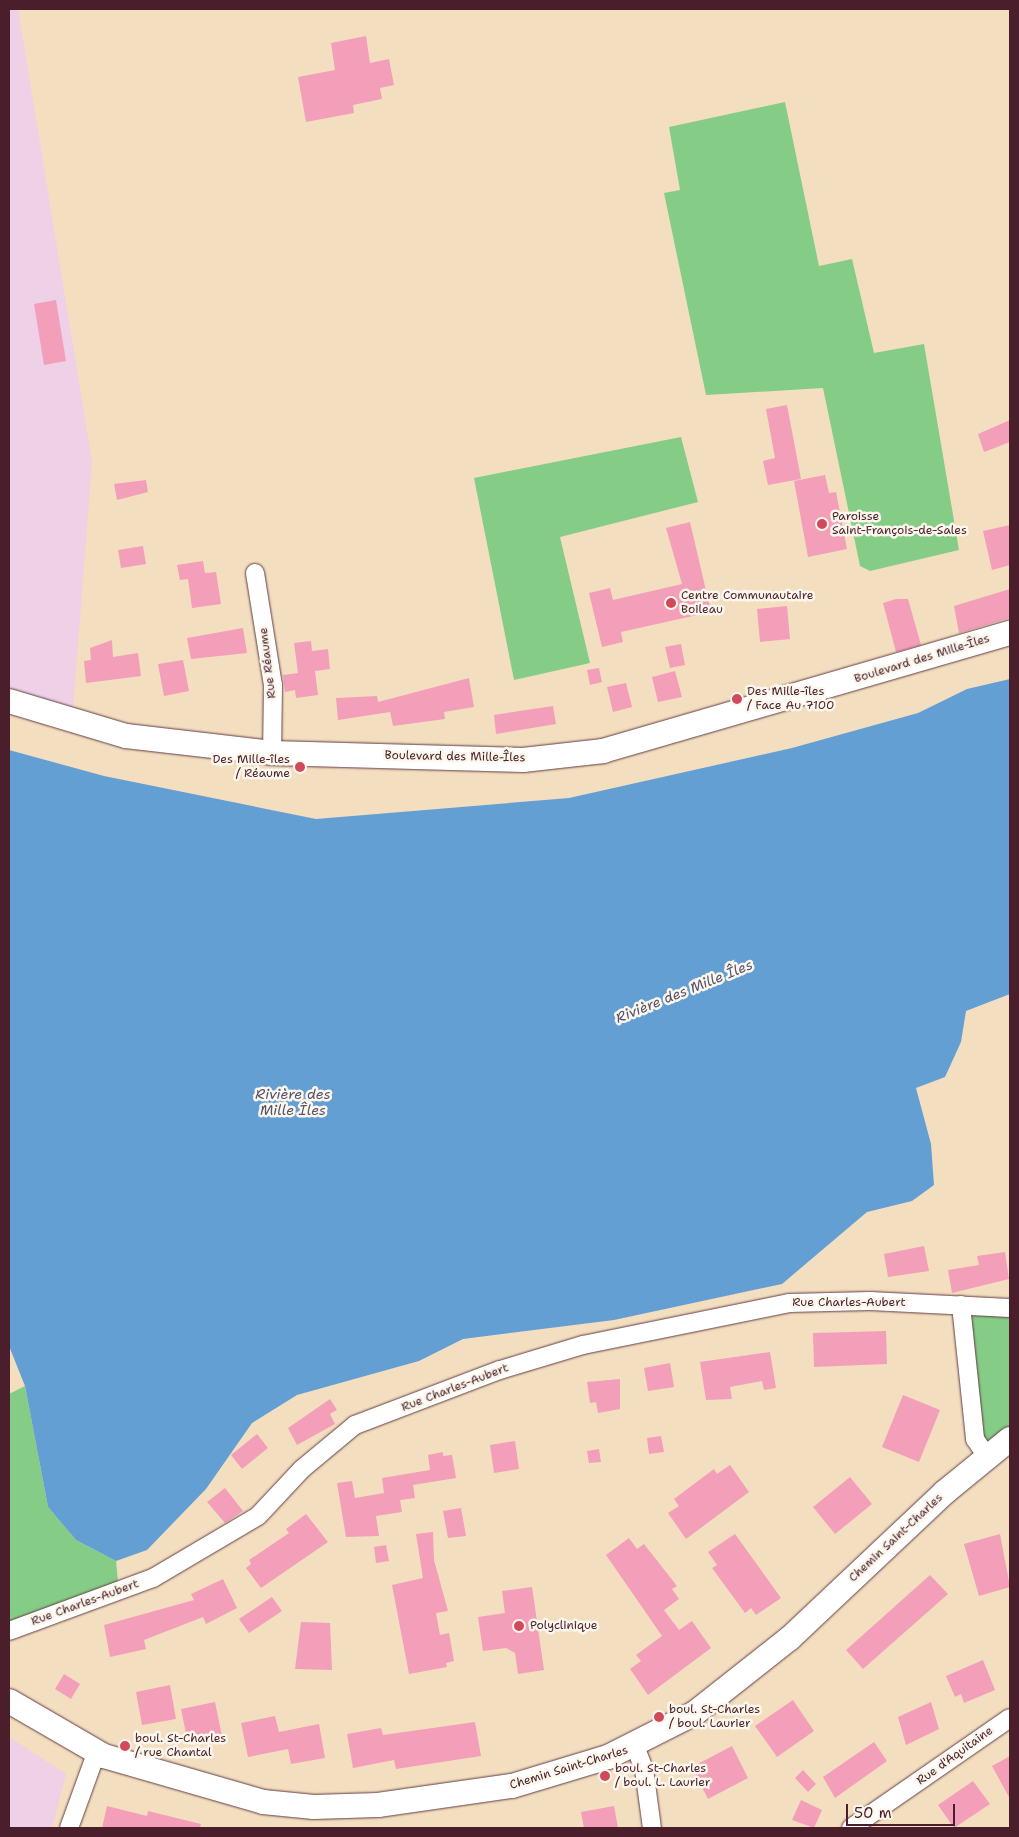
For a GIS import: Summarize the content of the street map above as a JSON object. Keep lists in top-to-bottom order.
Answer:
{
  "streets": {
    "main road": ["Boulevard des Mille-Îles", "Chemin Saint-Charles"],
    "street": ["Rue Réaume", "Rue Charles-Aubert", "Rue d'Aquitaine"]
  },
  "crossings": [
    ["Boulevard des Mille-Îles", "Rue Réaume"]
  ],
  "water": ["Rivière des Mille Îles"],
  "places": [
    "Paroisse Saint-François-de-Sales",
    "Centre Communautaire Boileau",
    "Des Mille-îles / Face Au 7100",
    "Des Mille-îles / Réaume",
    "Polyclinique",
    "boul. St-Charles / boul. Laurier",
    "boul. St-Charles / rue Chantal",
    "boul. St-Charles / boul. L. Laurier"
  ],
  "scale_bar": "50 m"
}
